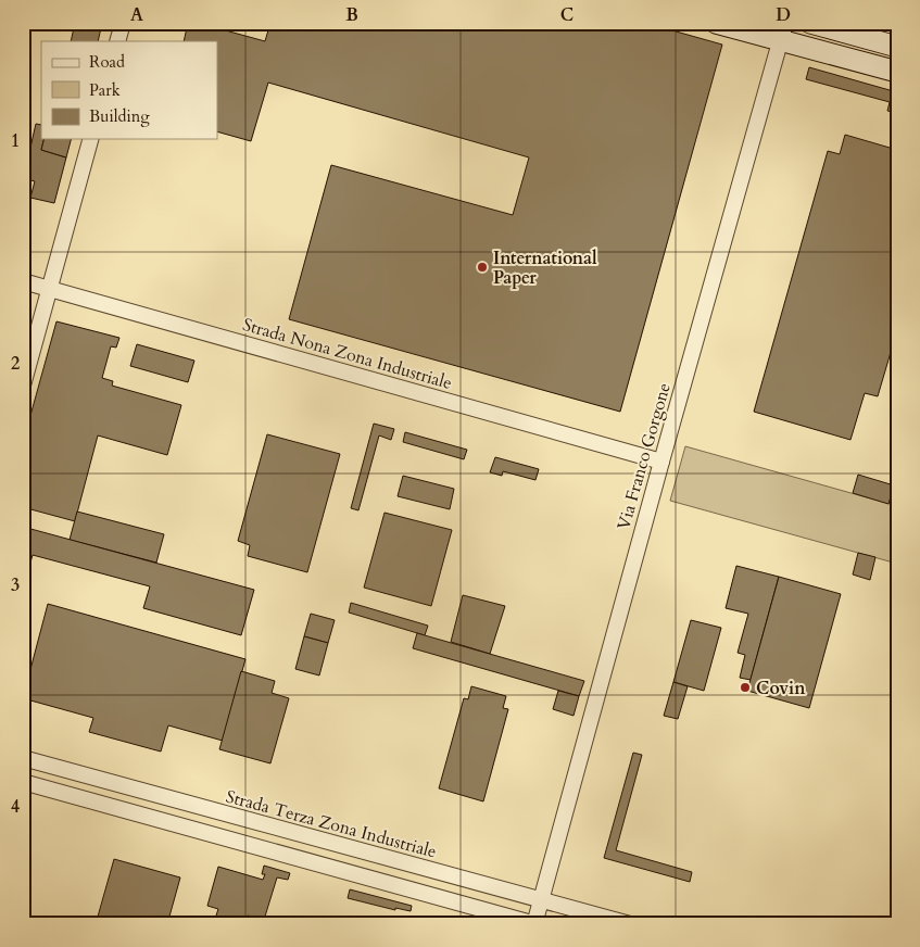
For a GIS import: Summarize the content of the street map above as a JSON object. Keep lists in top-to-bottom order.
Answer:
{
  "streets": {
    "street": ["Strada Nona Zona Industriale", "Via Franco Gorgone", "Strada Terza Zona Industriale"]
  },
  "crossings": [
    ["Strada Nona Zona Industriale", "Via Franco Gorgone"],
    ["Via Franco Gorgone", "Strada Terza Zona Industriale"]
  ],
  "places": ["International Paper", "Covin"],
  "legend": ["Road", "Park", "Building"],
  "grid": {
    "columns": [
      "A",
      "B",
      "C",
      "D"
    ],
    "rows": [
      "1",
      "2",
      "3",
      "4"
    ]
  }
}
